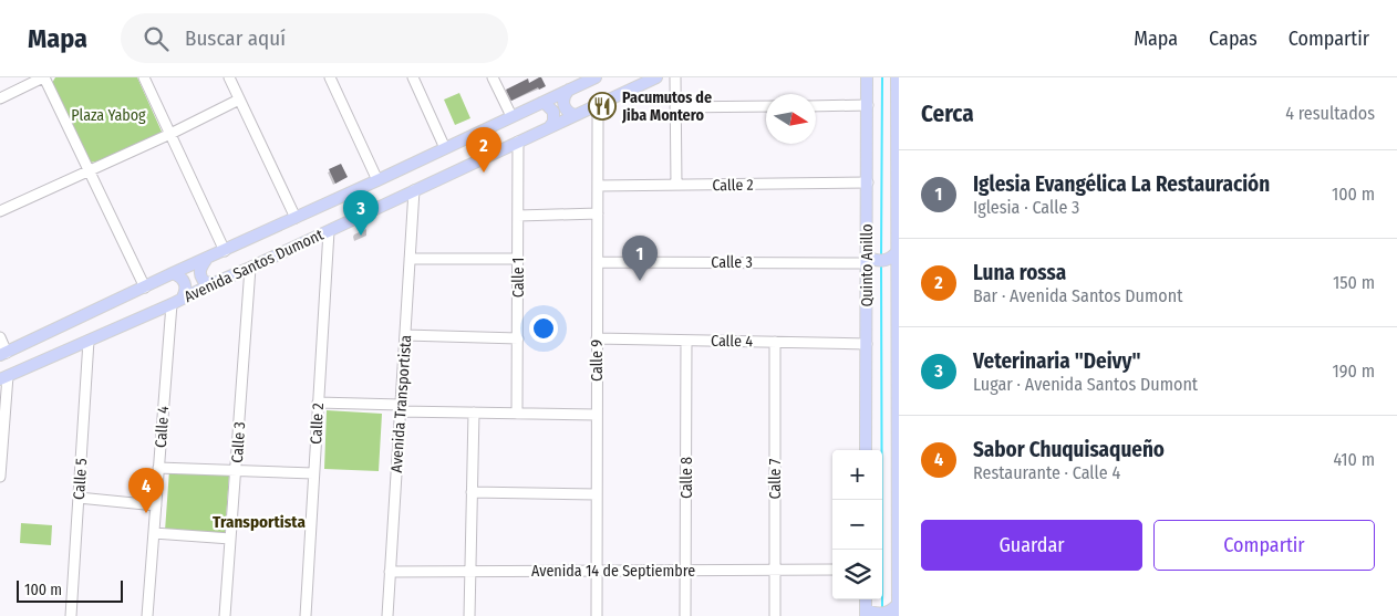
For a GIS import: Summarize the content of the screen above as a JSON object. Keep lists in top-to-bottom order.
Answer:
{
  "streets": {
    "main road": ["Avenida Santos Dumont", "Quinto Anillo"],
    "street": [
      "Calle 2",
      "Calle 3",
      "Calle 1",
      "Calle 4",
      "Calle 9",
      "Avenida Transportista",
      "Calle 8",
      "Calle 5",
      "Calle 7",
      "Avenida 14 de Septiembre"
    ]
  },
  "crossings": [
    ["Calle 2", "Avenida Santos Dumont"],
    ["Calle 2", "Quinto Anillo"],
    ["Calle 2", "Calle 9"],
    ["Calle 3", "Avenida Santos Dumont"],
    ["Calle 3", "Quinto Anillo"],
    ["Calle 3", "Calle 9"],
    ["Avenida Santos Dumont", "Calle 1"],
    ["Avenida Santos Dumont", "Calle 4"],
    ["Avenida Santos Dumont", "Calle 9"],
    ["Avenida Santos Dumont", "Avenida Transportista"],
    ["Avenida Santos Dumont", "Calle 5"],
    ["Quinto Anillo", "Calle 4"],
    ["Calle 4", "Calle 9"],
    ["Calle 4", "Calle 8"],
    ["Calle 4", "Calle 7"],
    ["Calle 9", "Avenida 14 de Septiembre"],
    ["Avenida Transportista", "Avenida 14 de Septiembre"],
    ["Calle 8", "Avenida 14 de Septiembre"],
    ["Calle 7", "Avenida 14 de Septiembre"]
  ],
  "districts": ["Transportista"],
  "parks": ["Plaza Yabog"],
  "places": {
    "restaurant": ["Pacumutos de Jiba Montero"]
  },
  "scale_bar": "100 m",
  "north": "right",
  "page": {
    "header": "Mapa",
    "search": "Buscar aquí",
    "nav": ["Mapa", "Capas", "Compartir"],
    "heading": ["Cerca", "4 resultados"],
    "pins": [
      "2",
      "3",
      "1",
      "4"
    ],
    "list": [
      {
        "mark": "1",
        "name": "Iglesia Evangélica La Restauración",
        "note": "Iglesia · Calle 3",
        "value": "100 m"
      },
      {
        "mark": "2",
        "name": "Luna rossa",
        "note": "Bar · Avenida Santos Dumont",
        "value": "150 m"
      },
      {
        "mark": "3",
        "name": "Veterinaria \"Deivy\"",
        "note": "Lugar · Avenida Santos Dumont",
        "value": "190 m"
      },
      {
        "mark": "4",
        "name": "Sabor Chuquisaqueño",
        "note": "Restaurante · Calle 4",
        "value": "410 m"
      }
    ],
    "map_buttons": ["+", "−"],
    "buttons": ["Guardar", "Compartir"],
    "scale": "100 m"
  }
}
